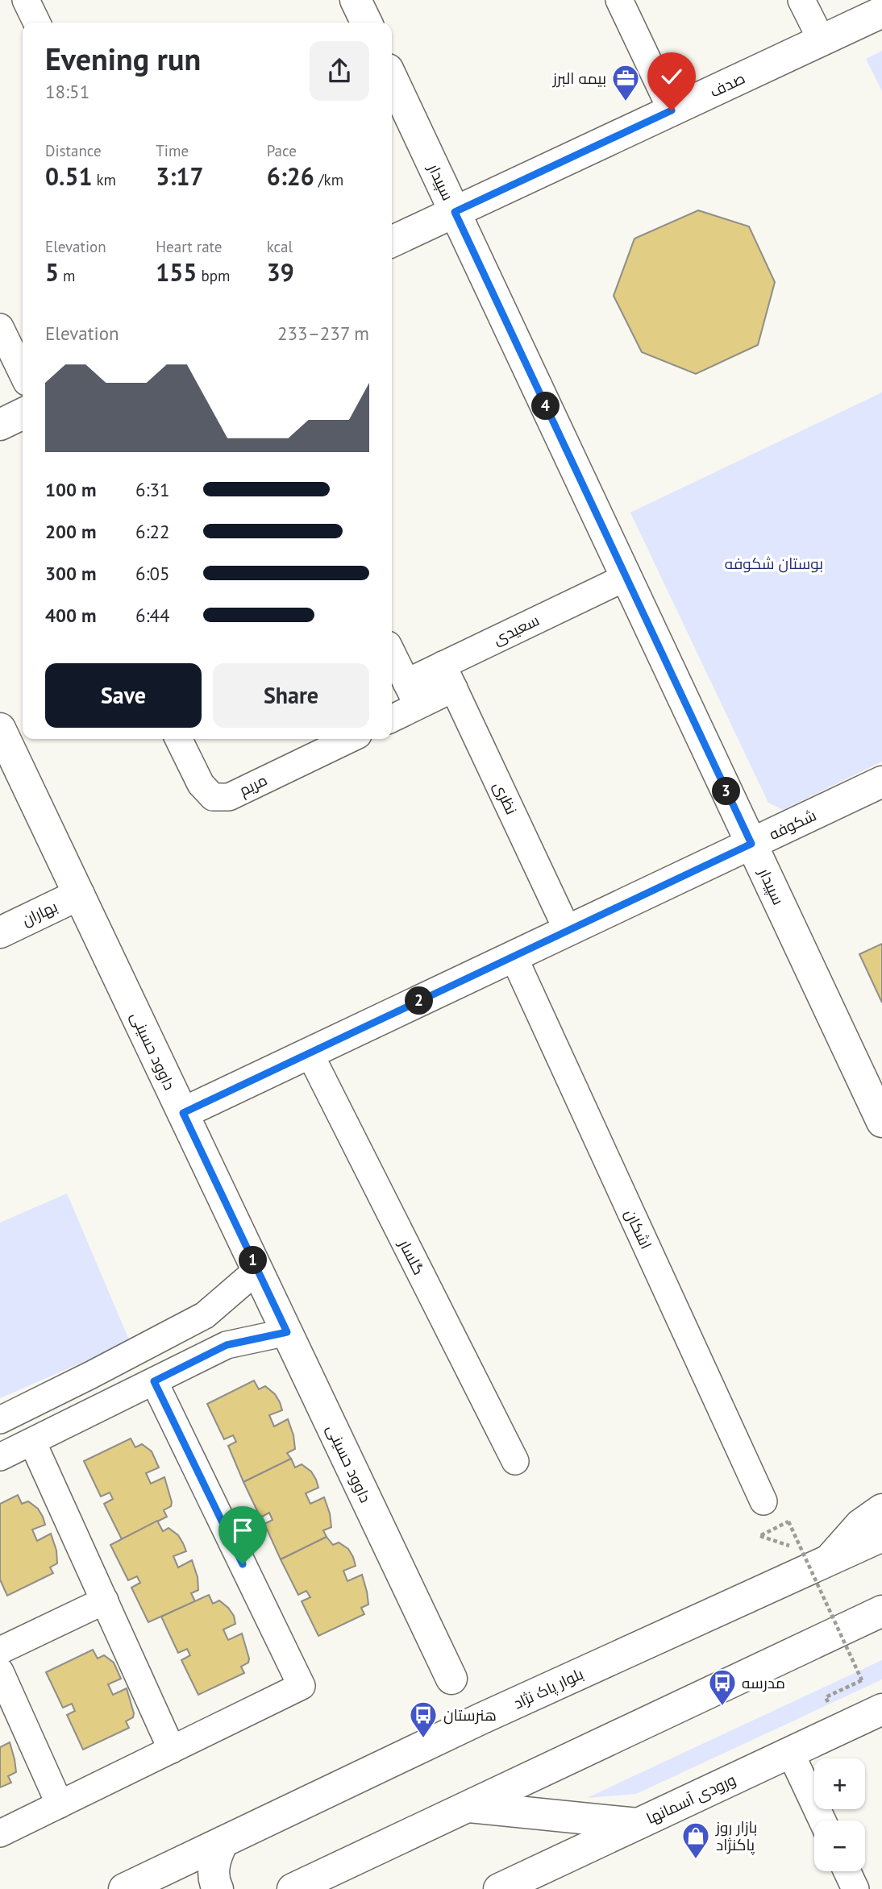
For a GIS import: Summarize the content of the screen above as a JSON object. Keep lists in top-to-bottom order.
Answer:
{
  "streets": {
    "street": [
      "صدف",
      "سپیدار",
      "سعیدی",
      "مریم",
      "نظری",
      "شکوفه",
      "بهاران",
      "داوود حسینی",
      "اشکان",
      "گلسار",
      "بلوار پاک نژاد",
      "ورودی آسمانها"
    ]
  },
  "crossings": [
    ["صدف", "سپیدار"],
    ["سپیدار", "سعیدی"],
    ["سپیدار", "شکوفه"],
    ["سعیدی", "نظری"],
    ["نظری", "شکوفه"],
    ["شکوفه", "داوود حسینی"],
    ["شکوفه", "اشکان"],
    ["شکوفه", "گلسار"],
    ["بهاران", "داوود حسینی"]
  ],
  "parks": ["بوستان شکوفه"],
  "places": {
    "office": ["بیمه البرز"],
    "bus stop": ["مدرسه", "هنرستان"],
    "shop": ["بازار روز پاکنژاد"]
  },
  "page": {
    "heading": ["Evening run", "18:51"],
    "stats": [
      ["Distance", "0.51 km"],
      ["Time", "3:17"],
      ["Pace", "6:26 /km"],
      ["Elevation", "5 m"],
      ["Heart rate", "155 bpm"],
      ["kcal", "39"]
    ],
    "chart": ["Elevation", "233–237 m"],
    "pins": [
      "4",
      "3",
      "2",
      "1"
    ],
    "list": [
      {
        "name": "100 m",
        "note": "6:31"
      },
      {
        "name": "200 m",
        "note": "6:22"
      },
      {
        "name": "300 m",
        "note": "6:05"
      },
      {
        "name": "400 m",
        "note": "6:44"
      }
    ],
    "buttons": ["Save", "Share"],
    "map_buttons": ["+", "−"]
  }
}
